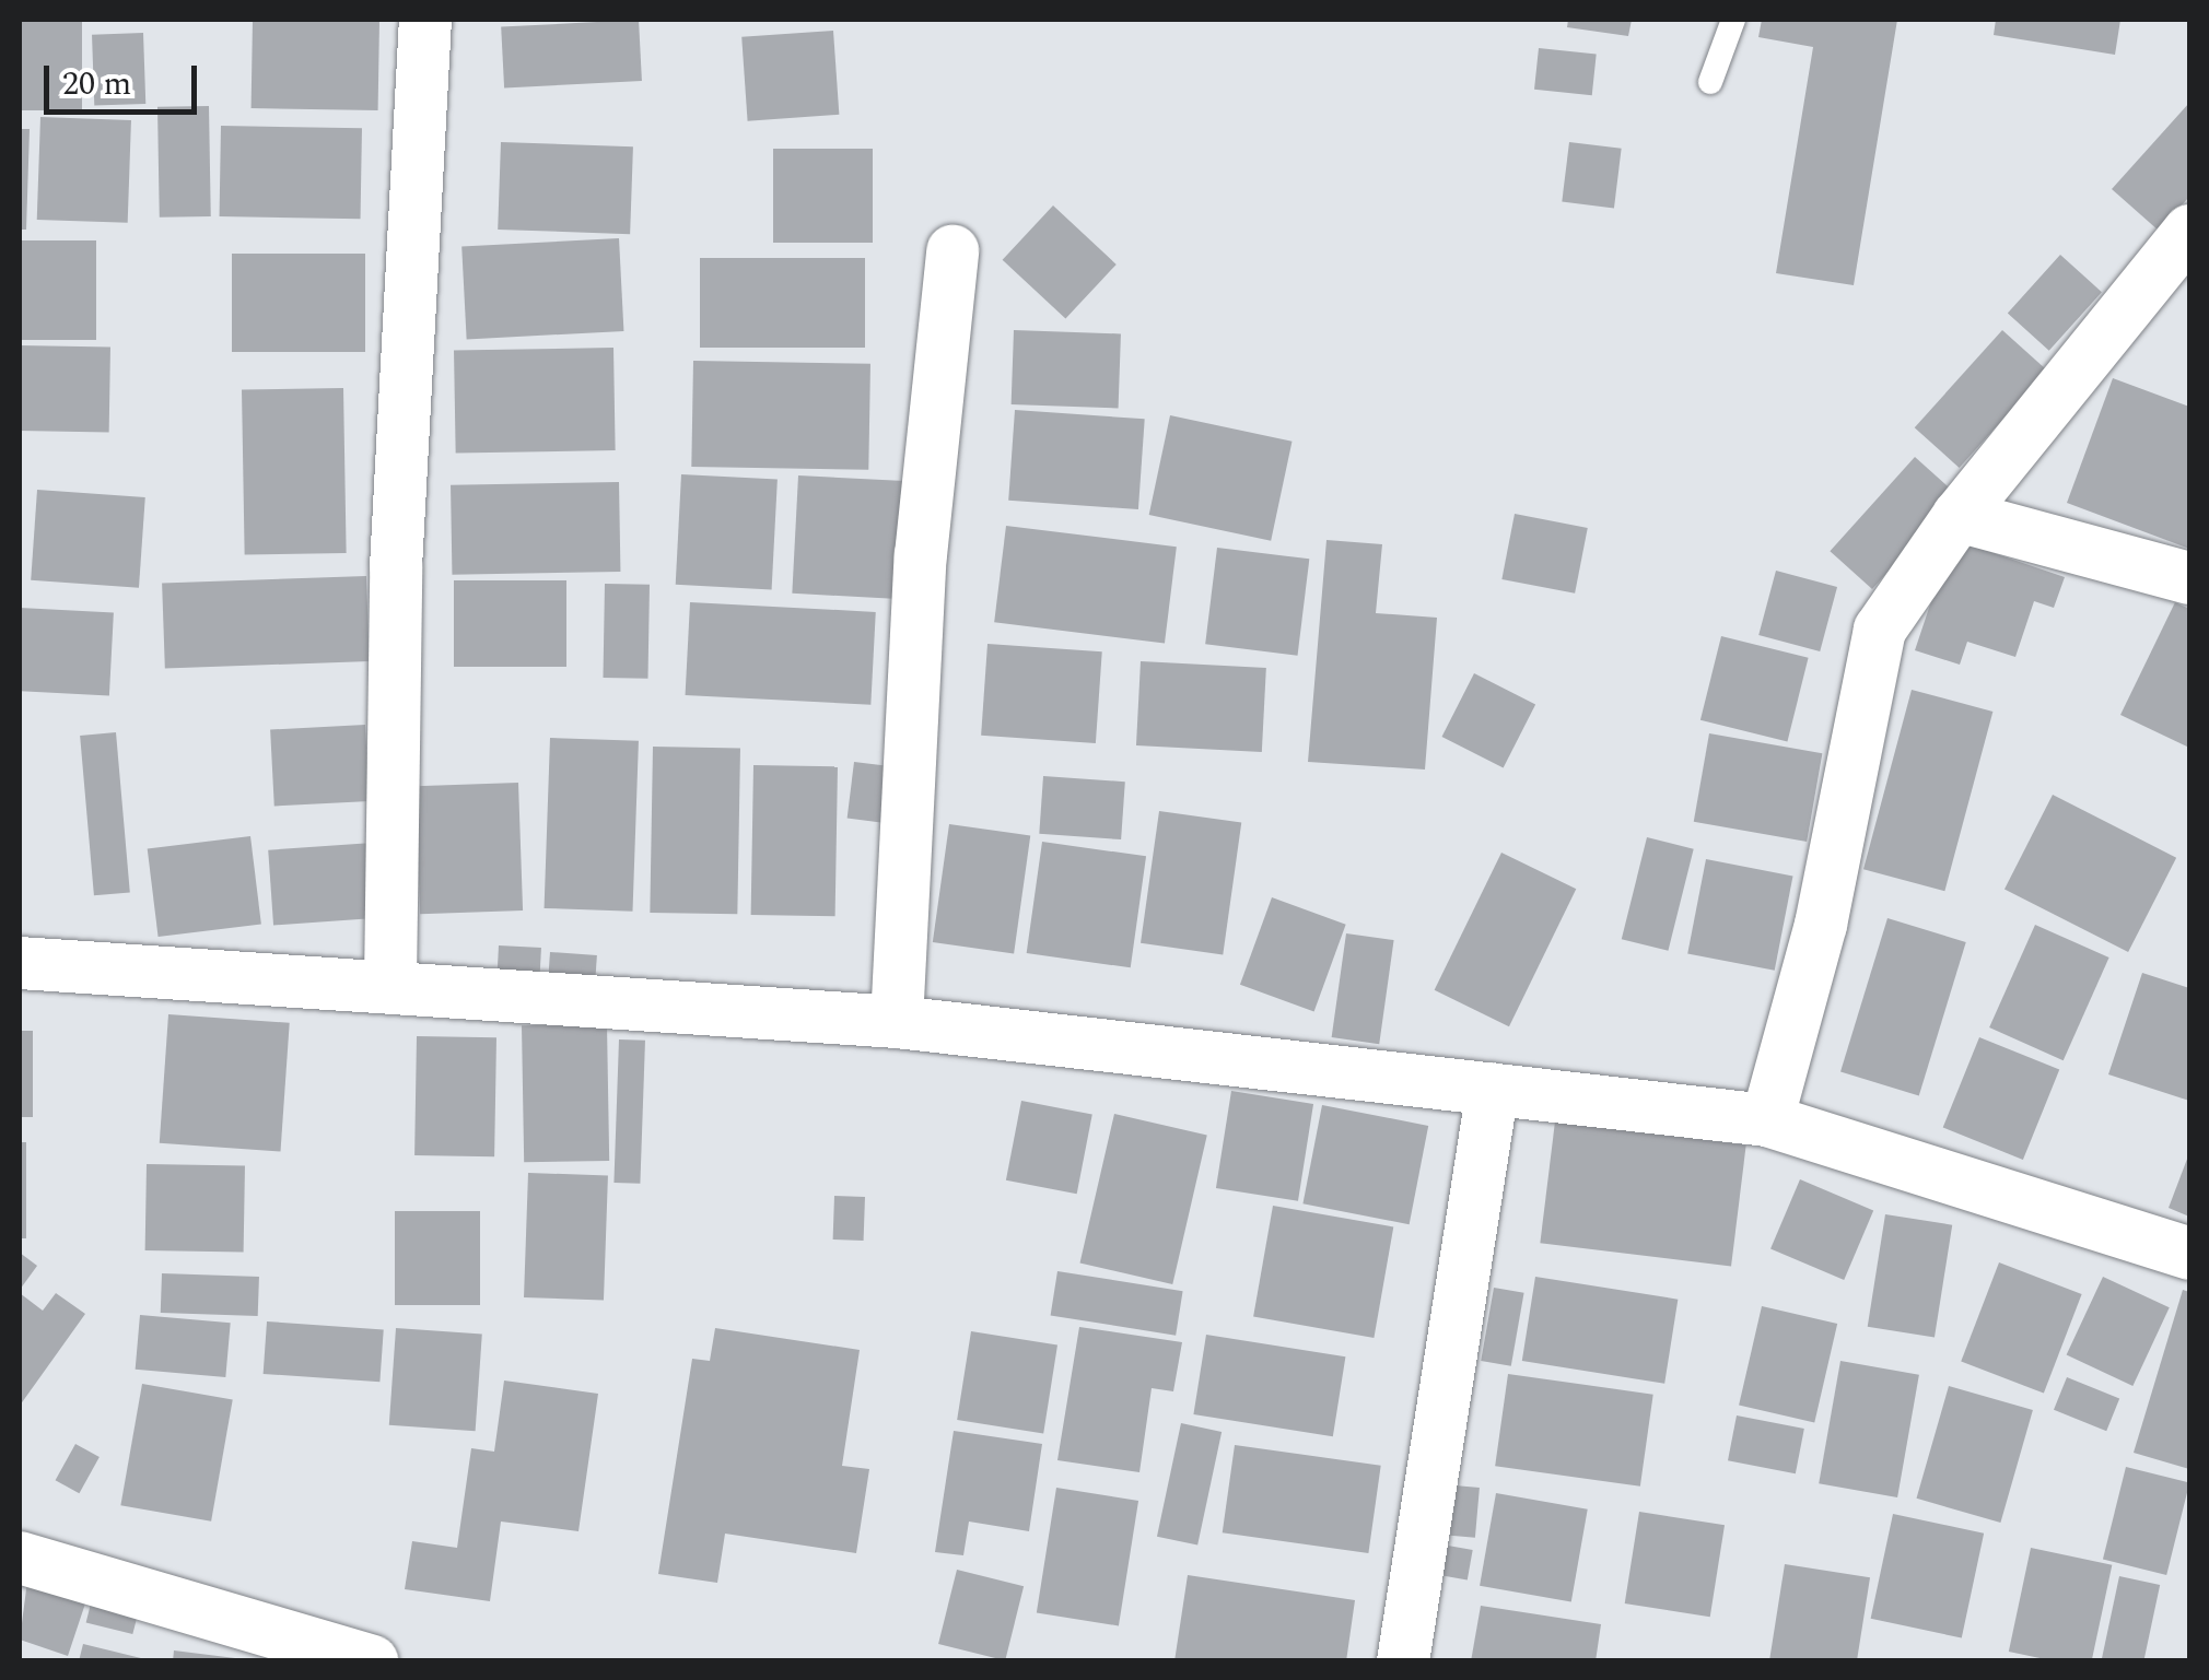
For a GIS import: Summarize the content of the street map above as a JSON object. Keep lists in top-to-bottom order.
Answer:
{
  "scale_bar": "20 m"
}
